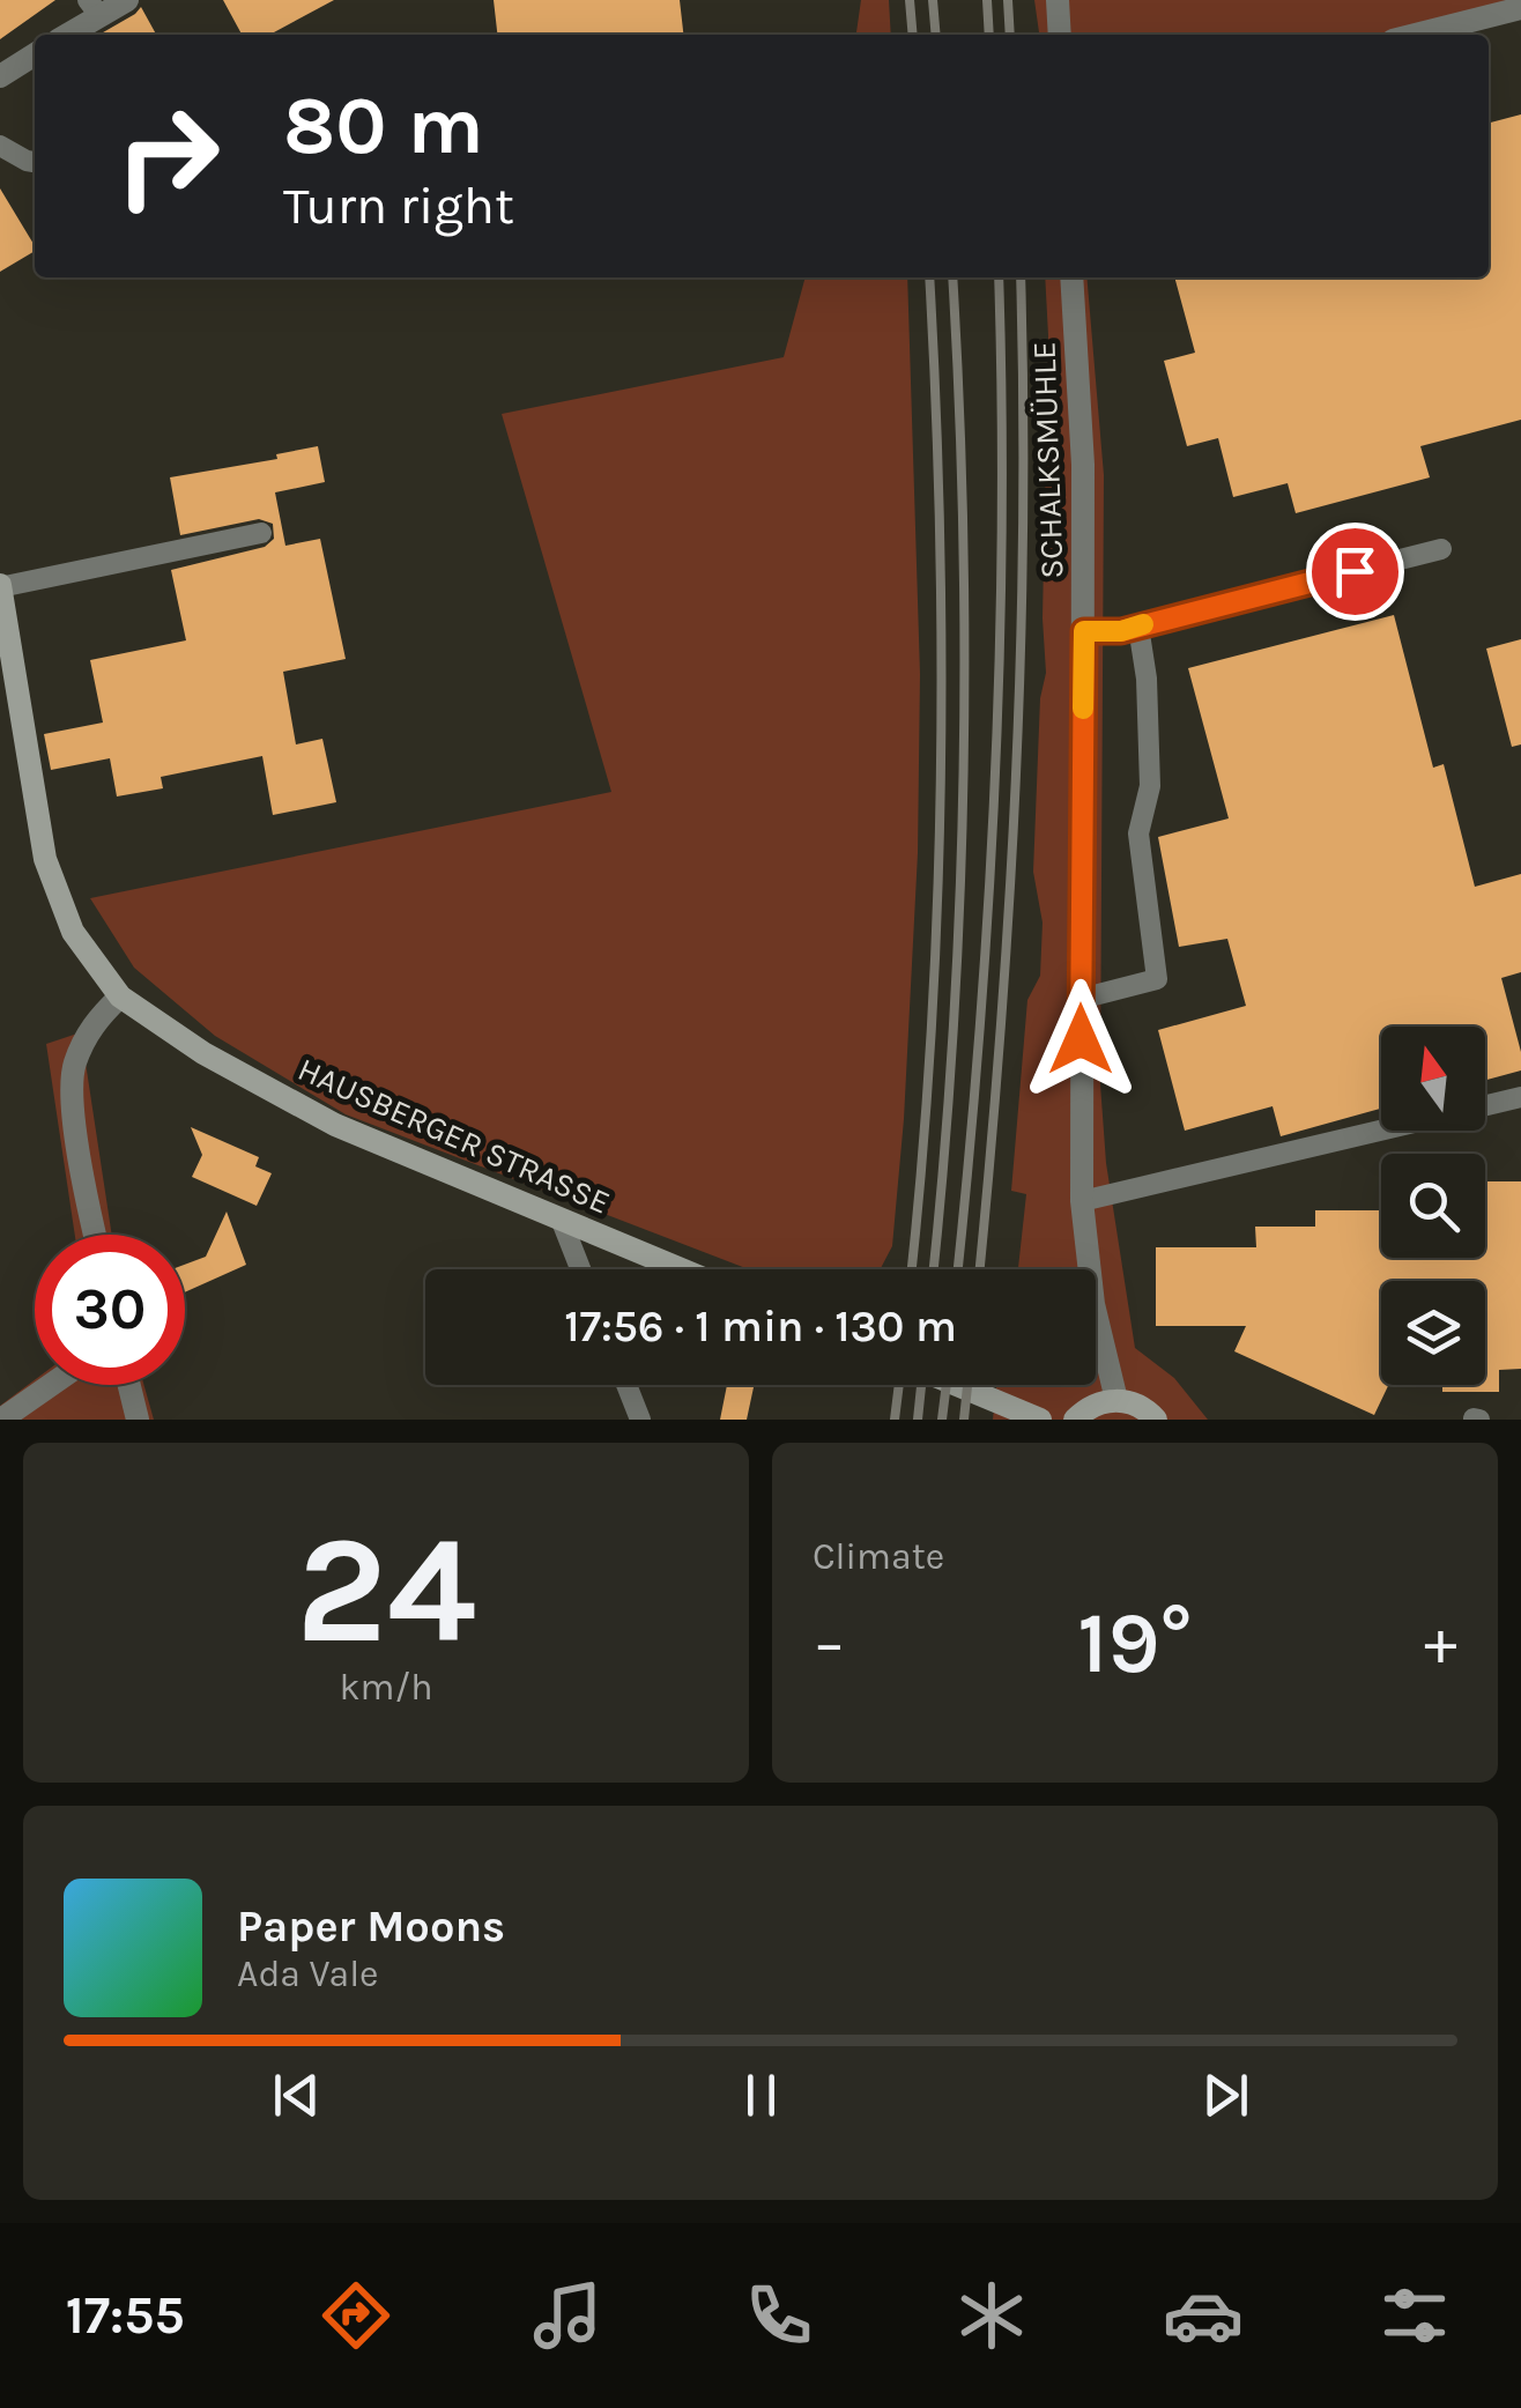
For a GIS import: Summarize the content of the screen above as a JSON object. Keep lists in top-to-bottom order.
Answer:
{
  "streets": {
    "main road": ["HAUSBERGER STRASSE"],
    "street": ["SCHALKSMÜHLE"]
  },
  "north": "top",
  "page": {
    "turn": ["80 m", "Turn right"],
    "limit": "30",
    "trip": "17:56 · 1 min · 130 m",
    "tile": [
      ["24", "km/h"],
      "Climate"
    ],
    "heat": ["−", "19°", "+"],
    "song": ["Paper Moons", "Ada Vale"],
    "tabs": "17:55"
  }
}
